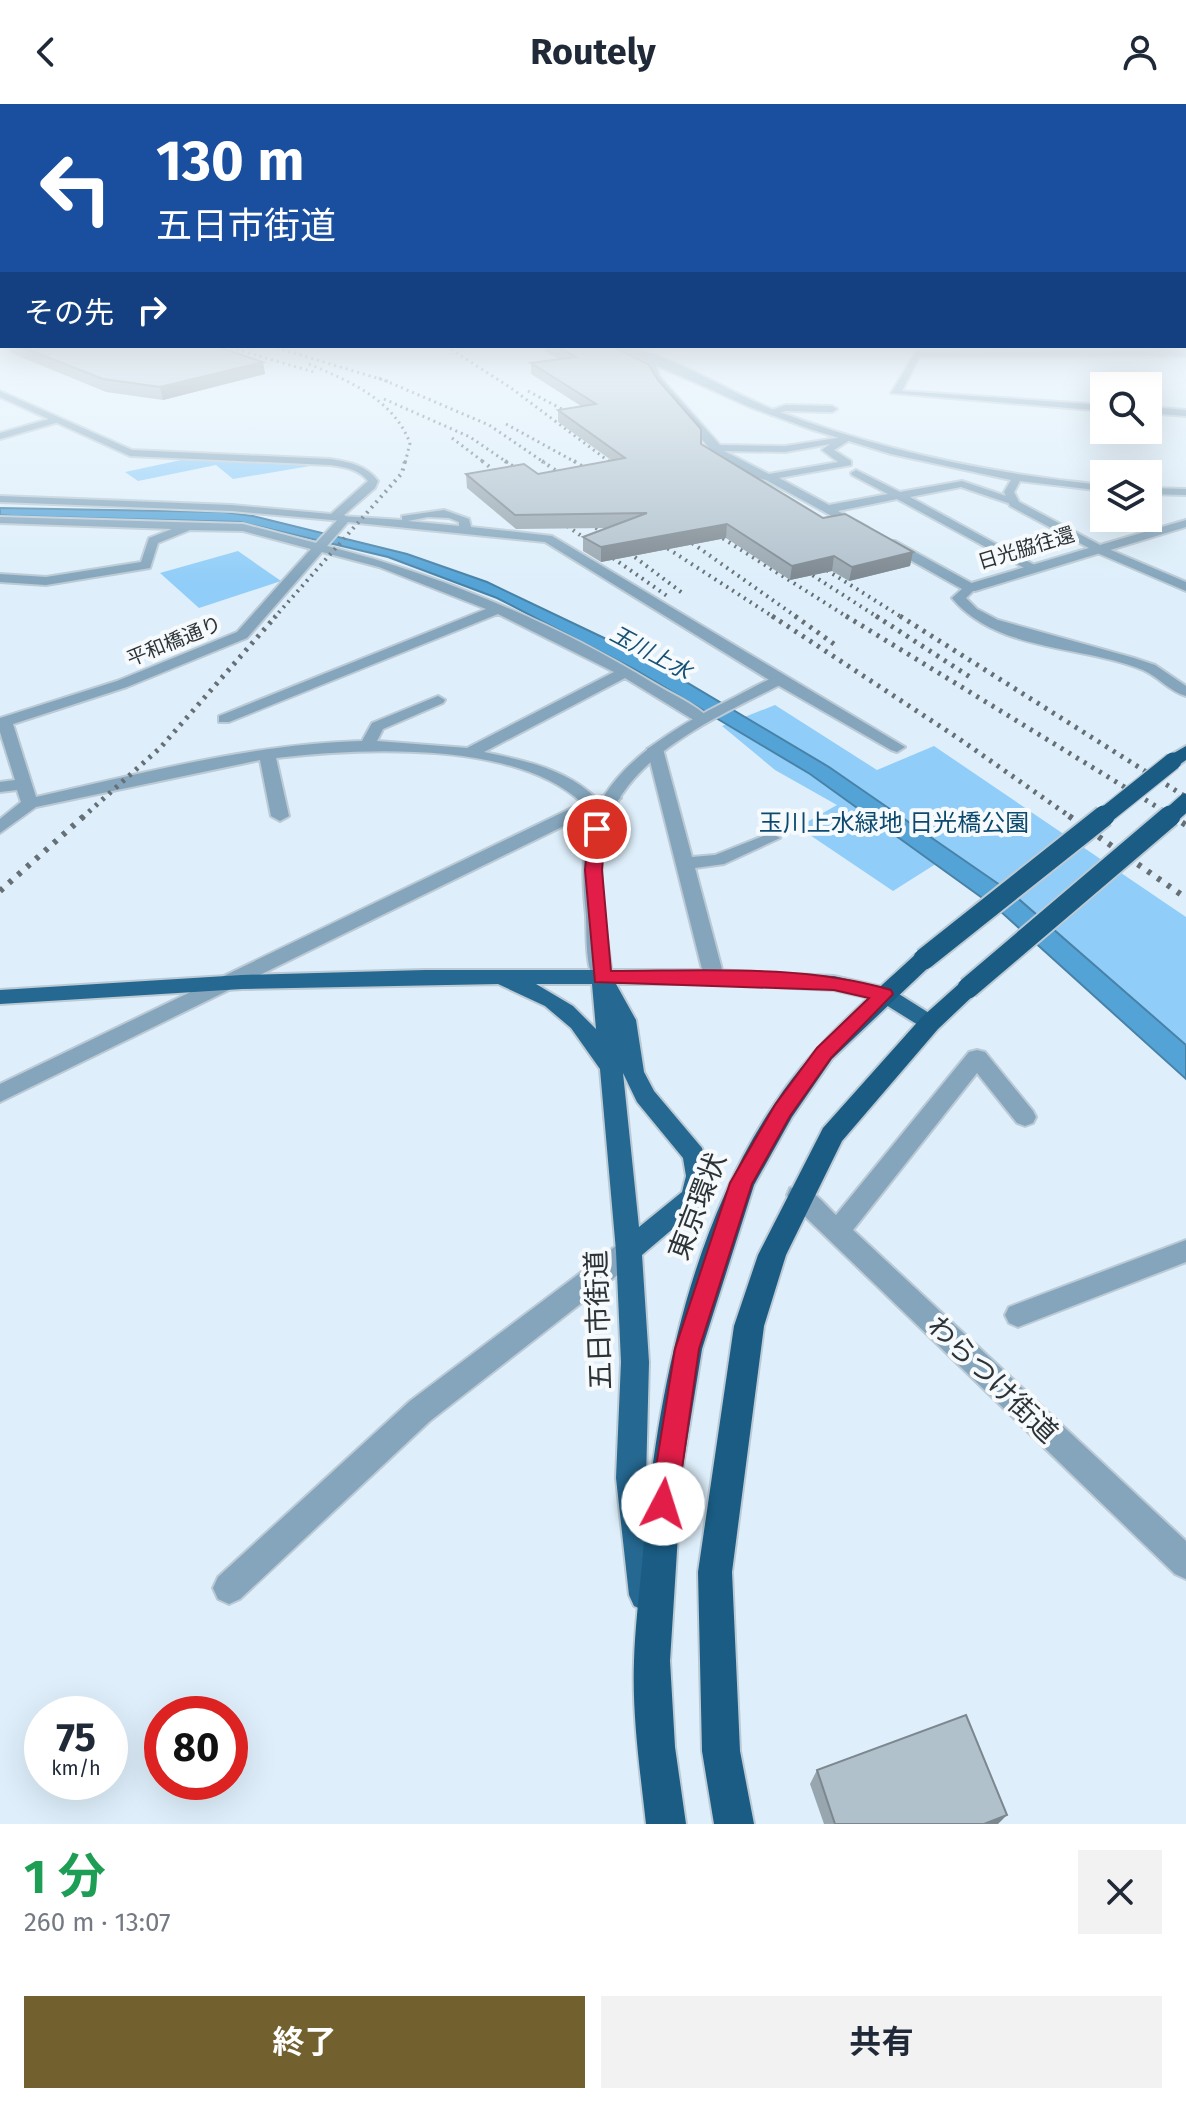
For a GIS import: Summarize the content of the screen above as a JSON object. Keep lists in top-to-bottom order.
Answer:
{
  "streets": {
    "highway": ["東京環状"],
    "main road": ["五日市街道"],
    "street": ["日光脇往還", "平和橋通り", "わらつけ街道"]
  },
  "crossings": [
    ["東京環状", "五日市街道"]
  ],
  "water": ["玉川上水"],
  "parks": ["玉川上水緑地 日光橋公園"],
  "page": {
    "header": "Routely",
    "turn": ["130 m", "五日市街道"],
    "then": "その先",
    "speed": "75 km/h",
    "limit": "80",
    "heading": ["1 分", "260 m · 13:07"],
    "buttons": ["終了", "共有"]
  }
}
